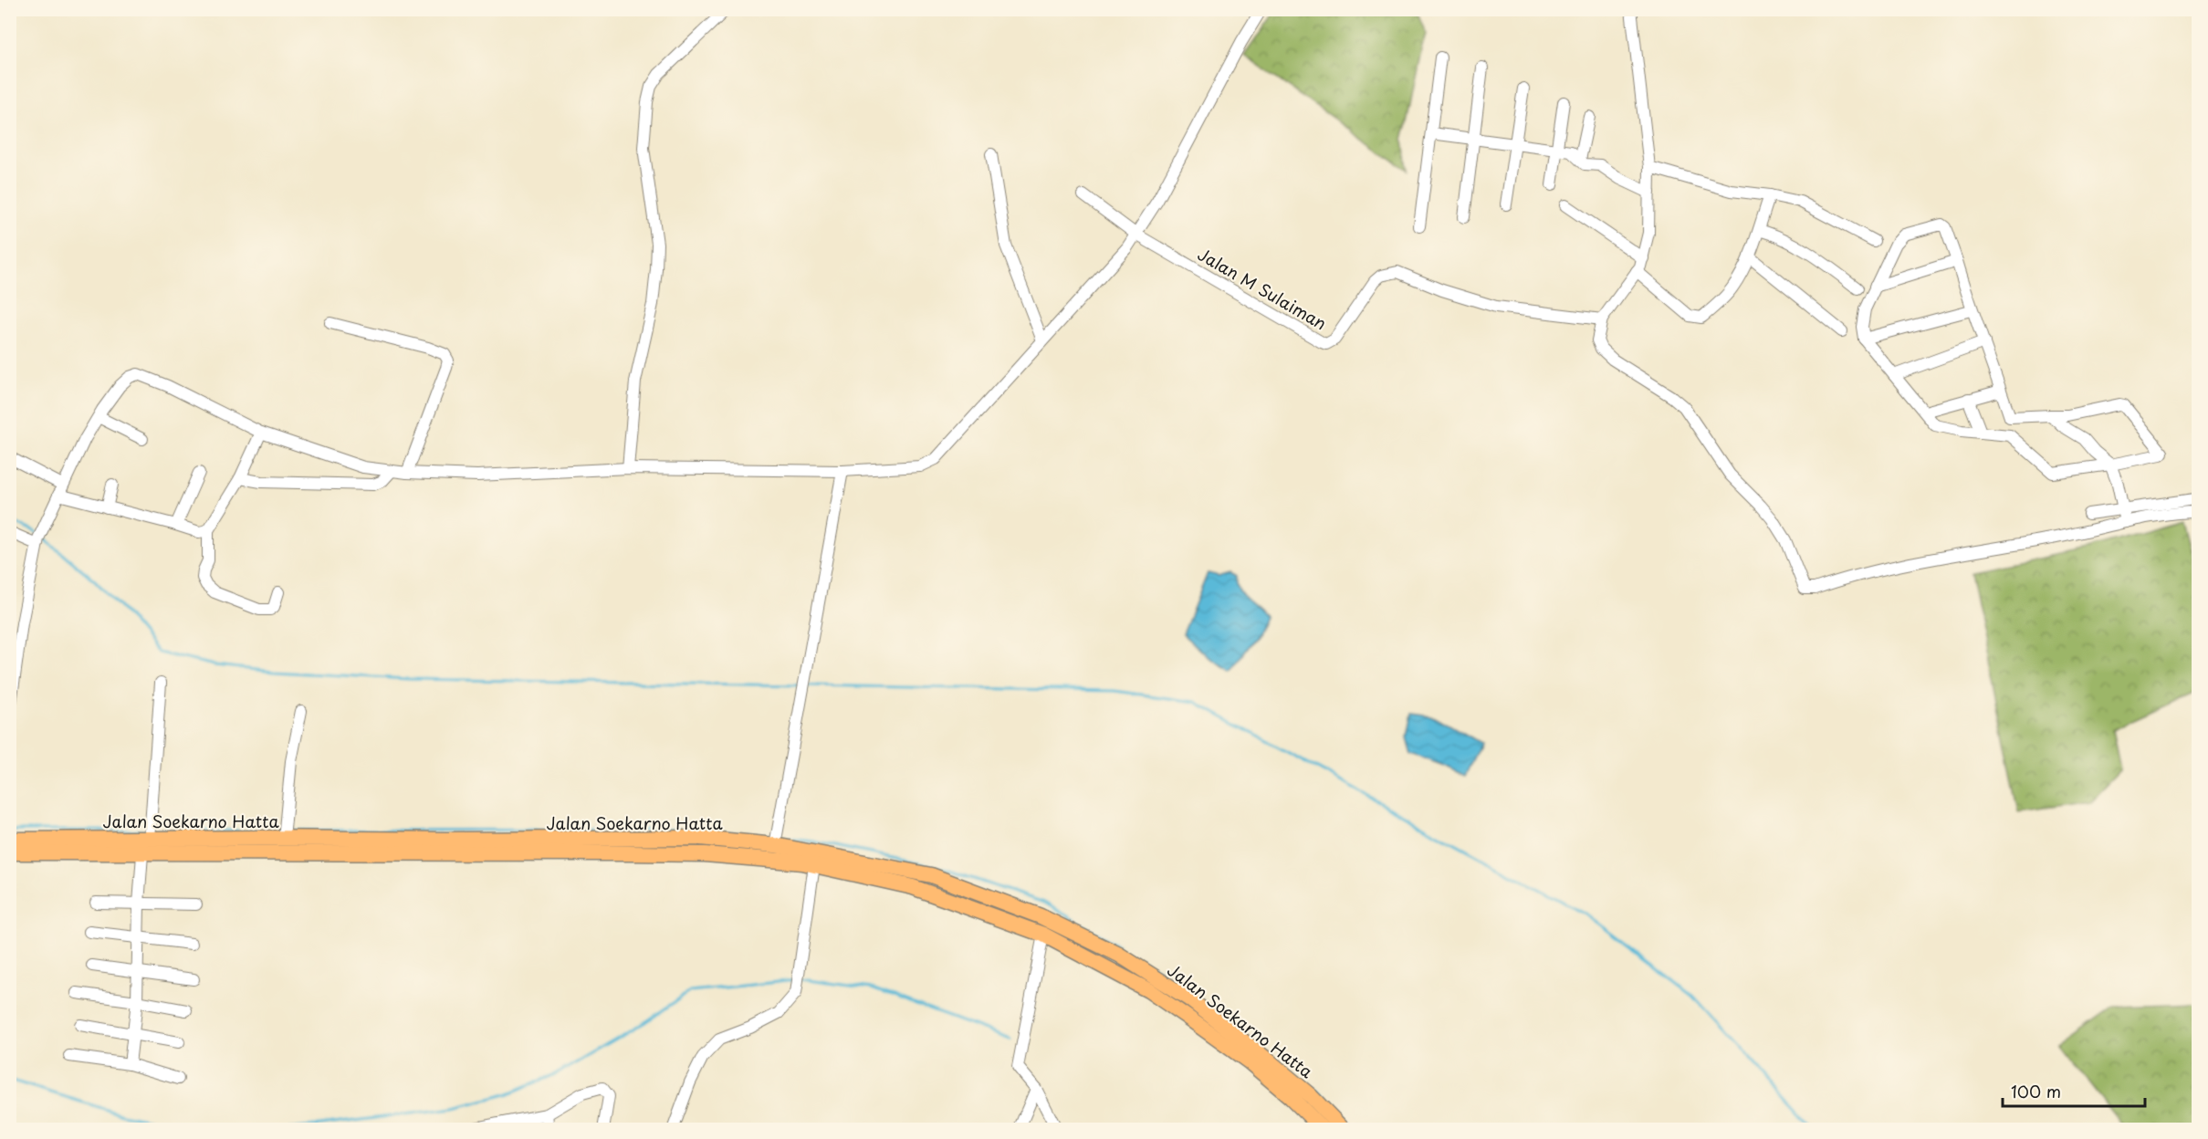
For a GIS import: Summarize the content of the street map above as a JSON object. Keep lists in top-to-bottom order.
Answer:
{
  "streets": {
    "highway": ["Jalan Soekarno Hatta"],
    "street": ["Jalan M Sulaiman"]
  },
  "scale_bar": "100 m"
}
